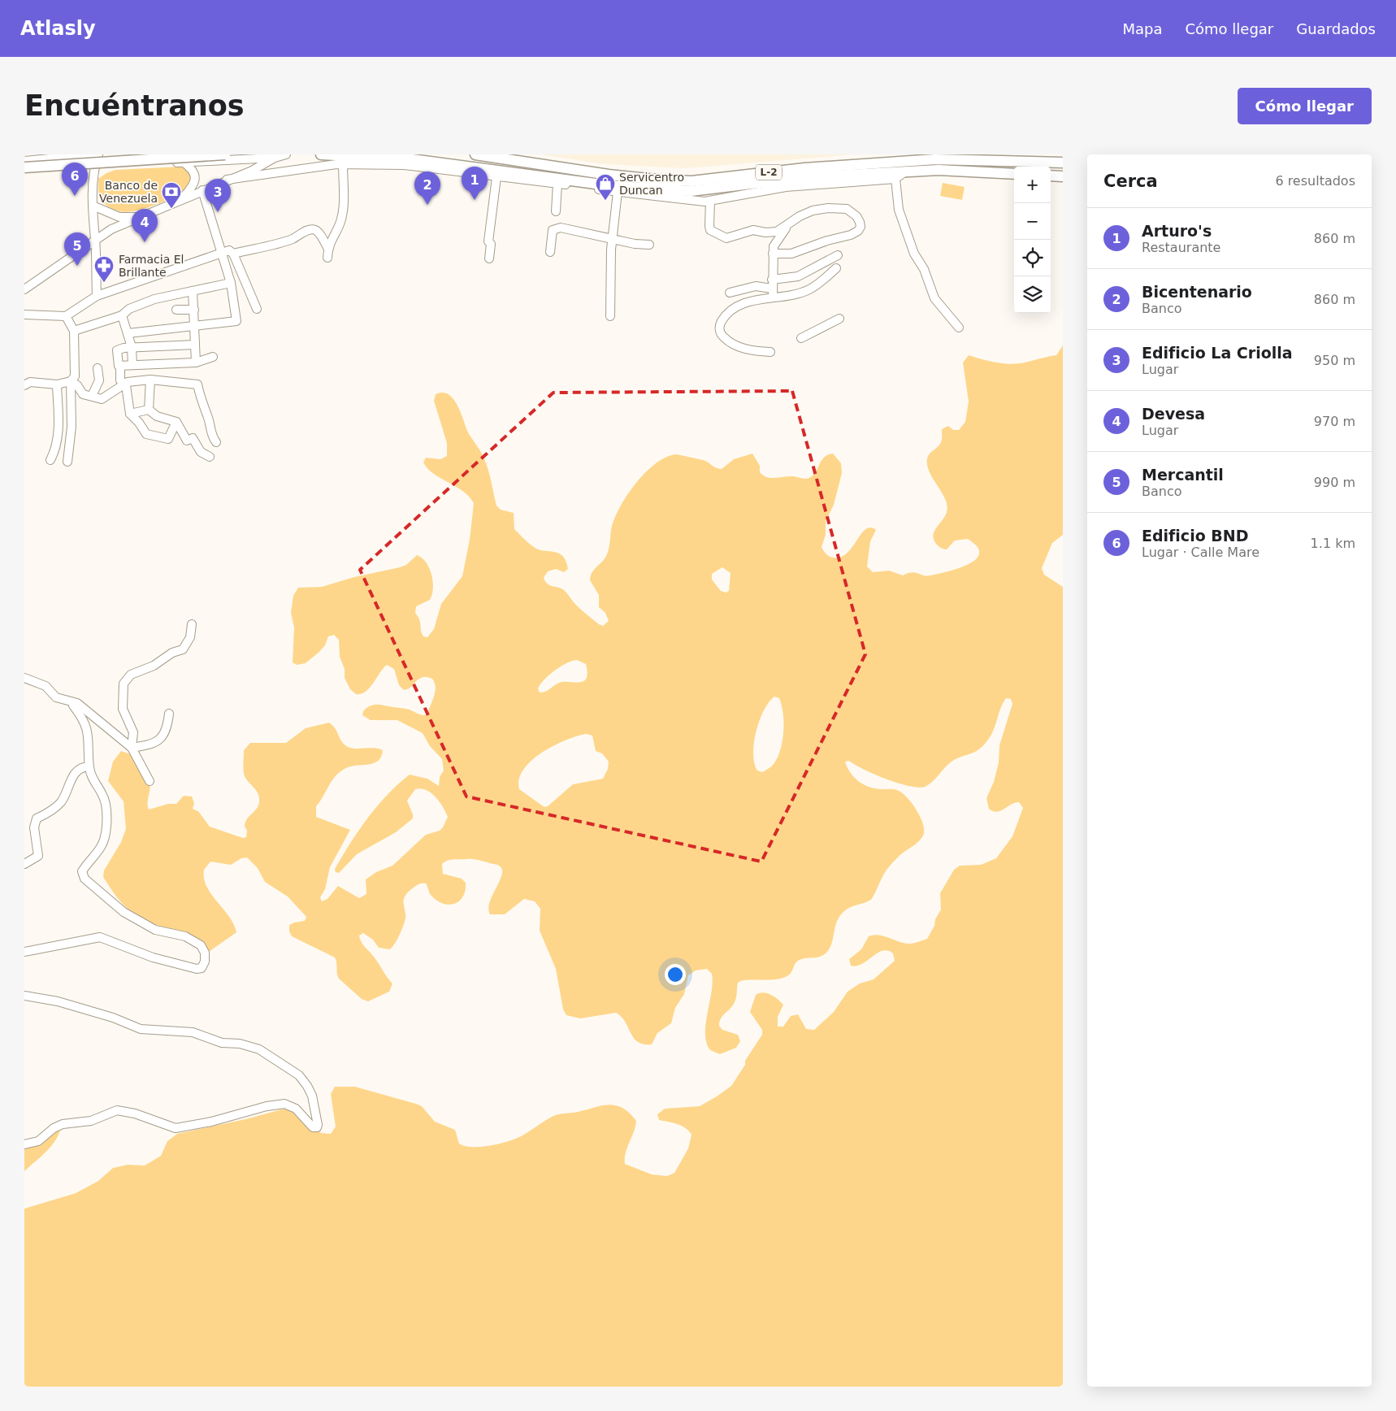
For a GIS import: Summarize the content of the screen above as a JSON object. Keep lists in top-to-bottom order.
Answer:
{
  "streets": {
    "main road": ["L-2"]
  },
  "places": {
    "shop": ["Servicentro Duncan"],
    "bank": ["Banco de Venezuela"],
    "pharmacy": ["Farmacia El Brillante"]
  },
  "page": {
    "header": "Atlasly",
    "nav": ["Mapa", "Cómo llegar", "Guardados"],
    "buttons": "Cómo llegar",
    "title": "Encuéntranos",
    "heading": ["Cerca", "6 resultados"],
    "pins": [
      "6",
      "1",
      "2",
      "3",
      "4",
      "5"
    ],
    "map_buttons": ["+", "−"],
    "list": [
      {
        "mark": "1",
        "name": "Arturo's",
        "note": "Restaurante",
        "value": "860 m"
      },
      {
        "mark": "2",
        "name": "Bicentenario",
        "note": "Banco",
        "value": "860 m"
      },
      {
        "mark": "3",
        "name": "Edificio La Criolla",
        "note": "Lugar",
        "value": "950 m"
      },
      {
        "mark": "4",
        "name": "Devesa",
        "note": "Lugar",
        "value": "970 m"
      },
      {
        "mark": "5",
        "name": "Mercantil",
        "note": "Banco",
        "value": "990 m"
      },
      {
        "mark": "6",
        "name": "Edificio BND",
        "note": "Lugar · Calle Mare",
        "value": "1.1 km"
      }
    ]
  }
}
